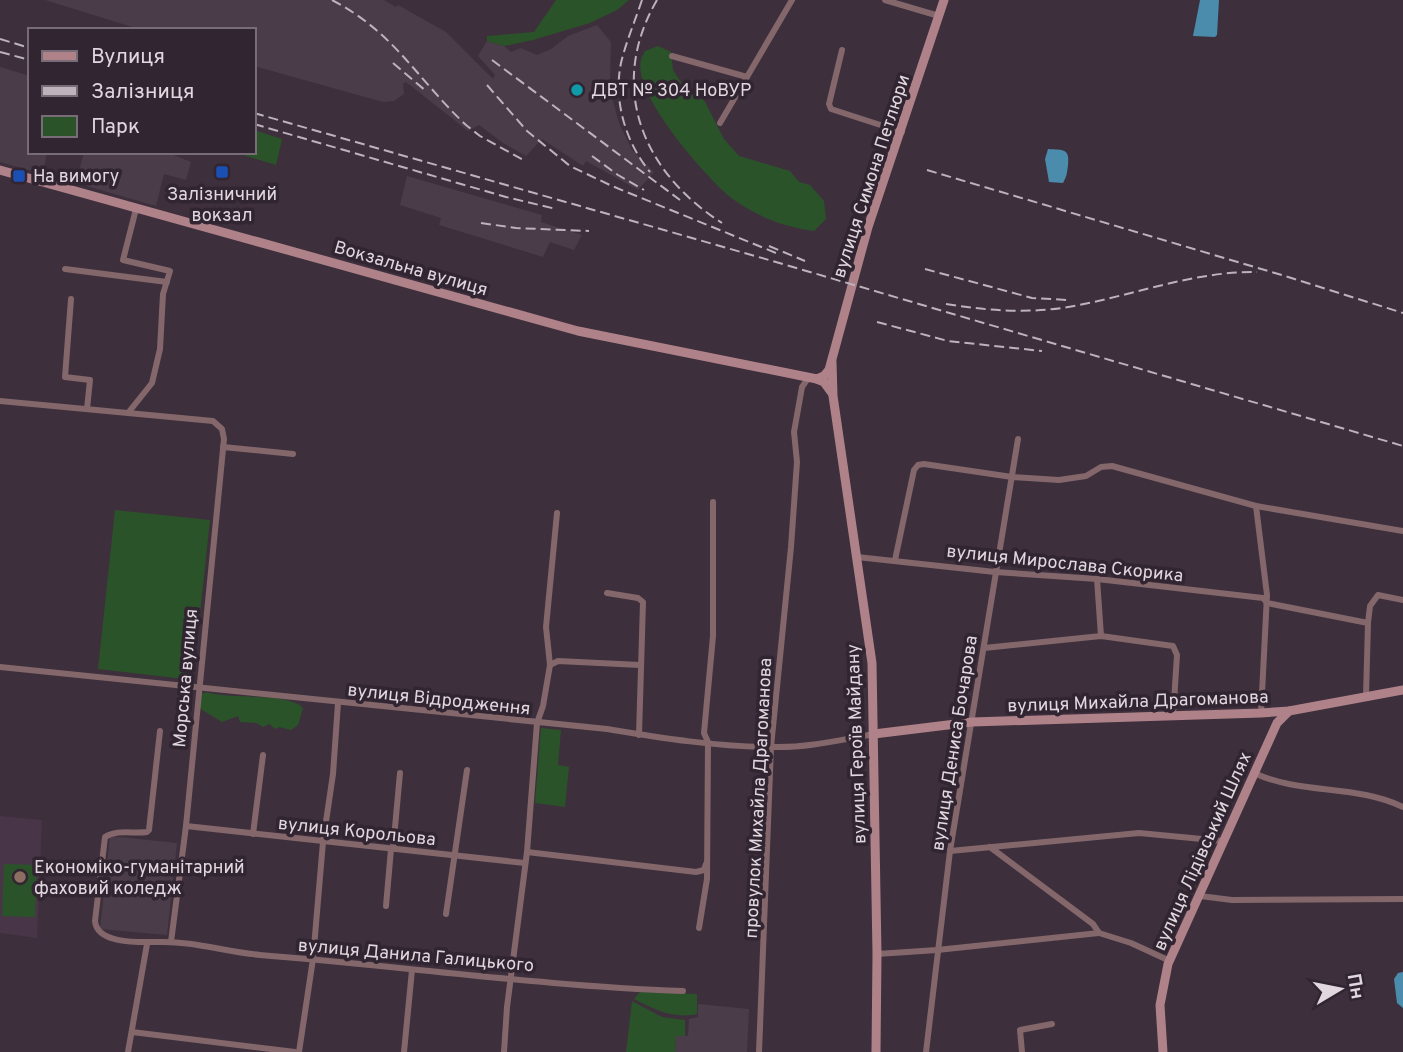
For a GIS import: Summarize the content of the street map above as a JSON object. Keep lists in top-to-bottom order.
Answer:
{
  "streets": {
    "street": [
      "вулиця Симона Петлюри",
      "Вокзальна вулиця",
      "вулиця Мирослава Скорика",
      "Морська вулиця",
      "вулиця Відродження",
      "вулиця Михайла Драгоманова",
      "вулиця Дениса Бочарова",
      "вулиця Героїв Майдану",
      "провулок Михайла Драгоманова",
      "вулиця Корольова",
      "вулиця Лідівський Шлях",
      "вулиця Данила Галицького"
    ]
  },
  "crossings": [
    ["вулиця Симона Петлюри", "вулиця Героїв Майдану"],
    ["Вокзальна вулиця", "провулок Михайла Драгоманова"],
    ["вулиця Мирослава Скорика", "вулиця Дениса Бочарова"],
    ["вулиця Мирослава Скорика", "вулиця Героїв Майдану"],
    ["Морська вулиця", "вулиця Відродження"],
    ["Морська вулиця", "вулиця Корольова"],
    ["Морська вулиця", "вулиця Данила Галицького"],
    ["вулиця Відродження", "вулиця Михайла Драгоманова"],
    ["вулиця Відродження", "вулиця Героїв Майдану"],
    ["вулиця Відродження", "провулок Михайла Драгоманова"],
    ["вулиця Михайла Драгоманова", "вулиця Дениса Бочарова"],
    ["вулиця Михайла Драгоманова", "вулиця Героїв Майдану"],
    ["вулиця Михайла Драгоманова", "вулиця Лідівський Шлях"]
  ],
  "places": {
    "other": ["ДВТ № 304 НоВУР", "Економіко-гуманітарний фаховий коледж"],
    "transit": ["Залізничний вокзал", "На вимогу"]
  },
  "legend": ["Вулиця", "Залізниця", "Парк"],
  "north": "right"
}
